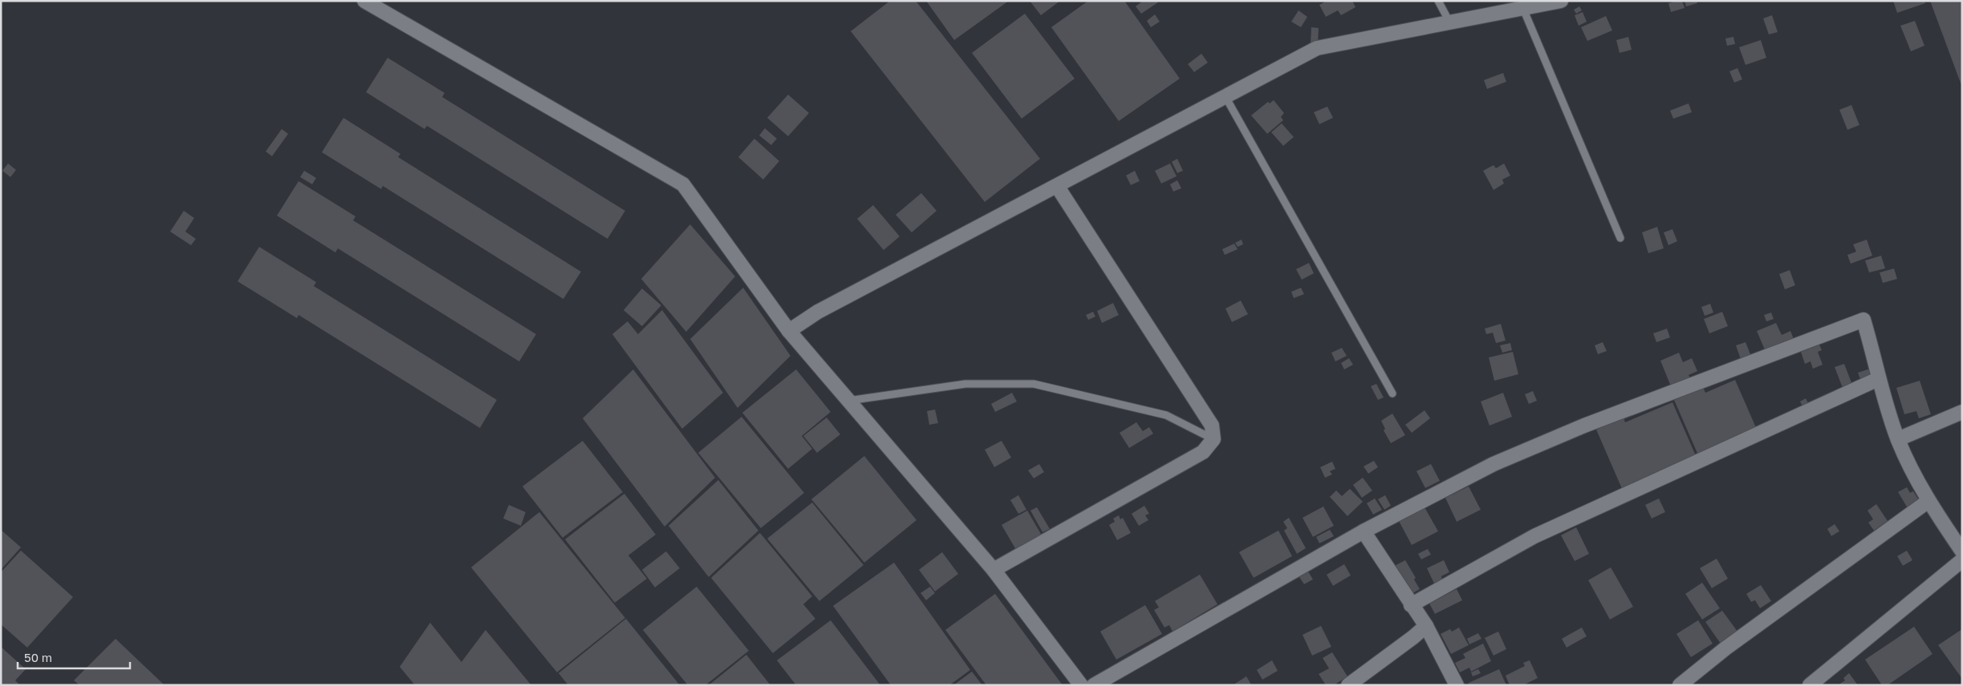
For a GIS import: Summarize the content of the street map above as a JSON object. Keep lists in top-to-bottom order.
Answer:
{
  "scale_bar": "50 m"
}
